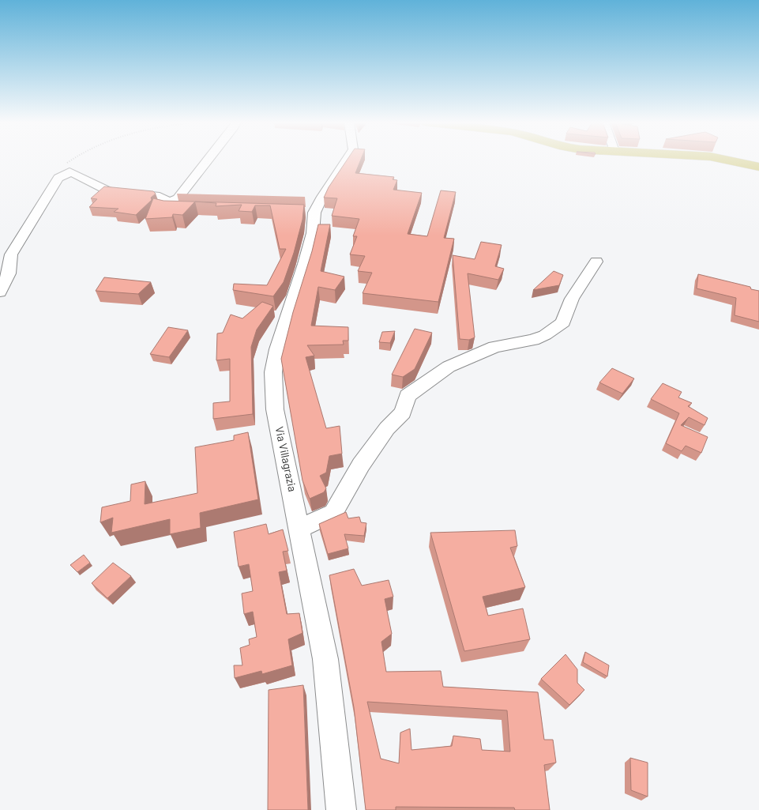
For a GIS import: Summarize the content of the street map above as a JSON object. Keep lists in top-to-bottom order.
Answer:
{
  "streets": {
    "street": ["Via Villagrazia"]
  }
}
